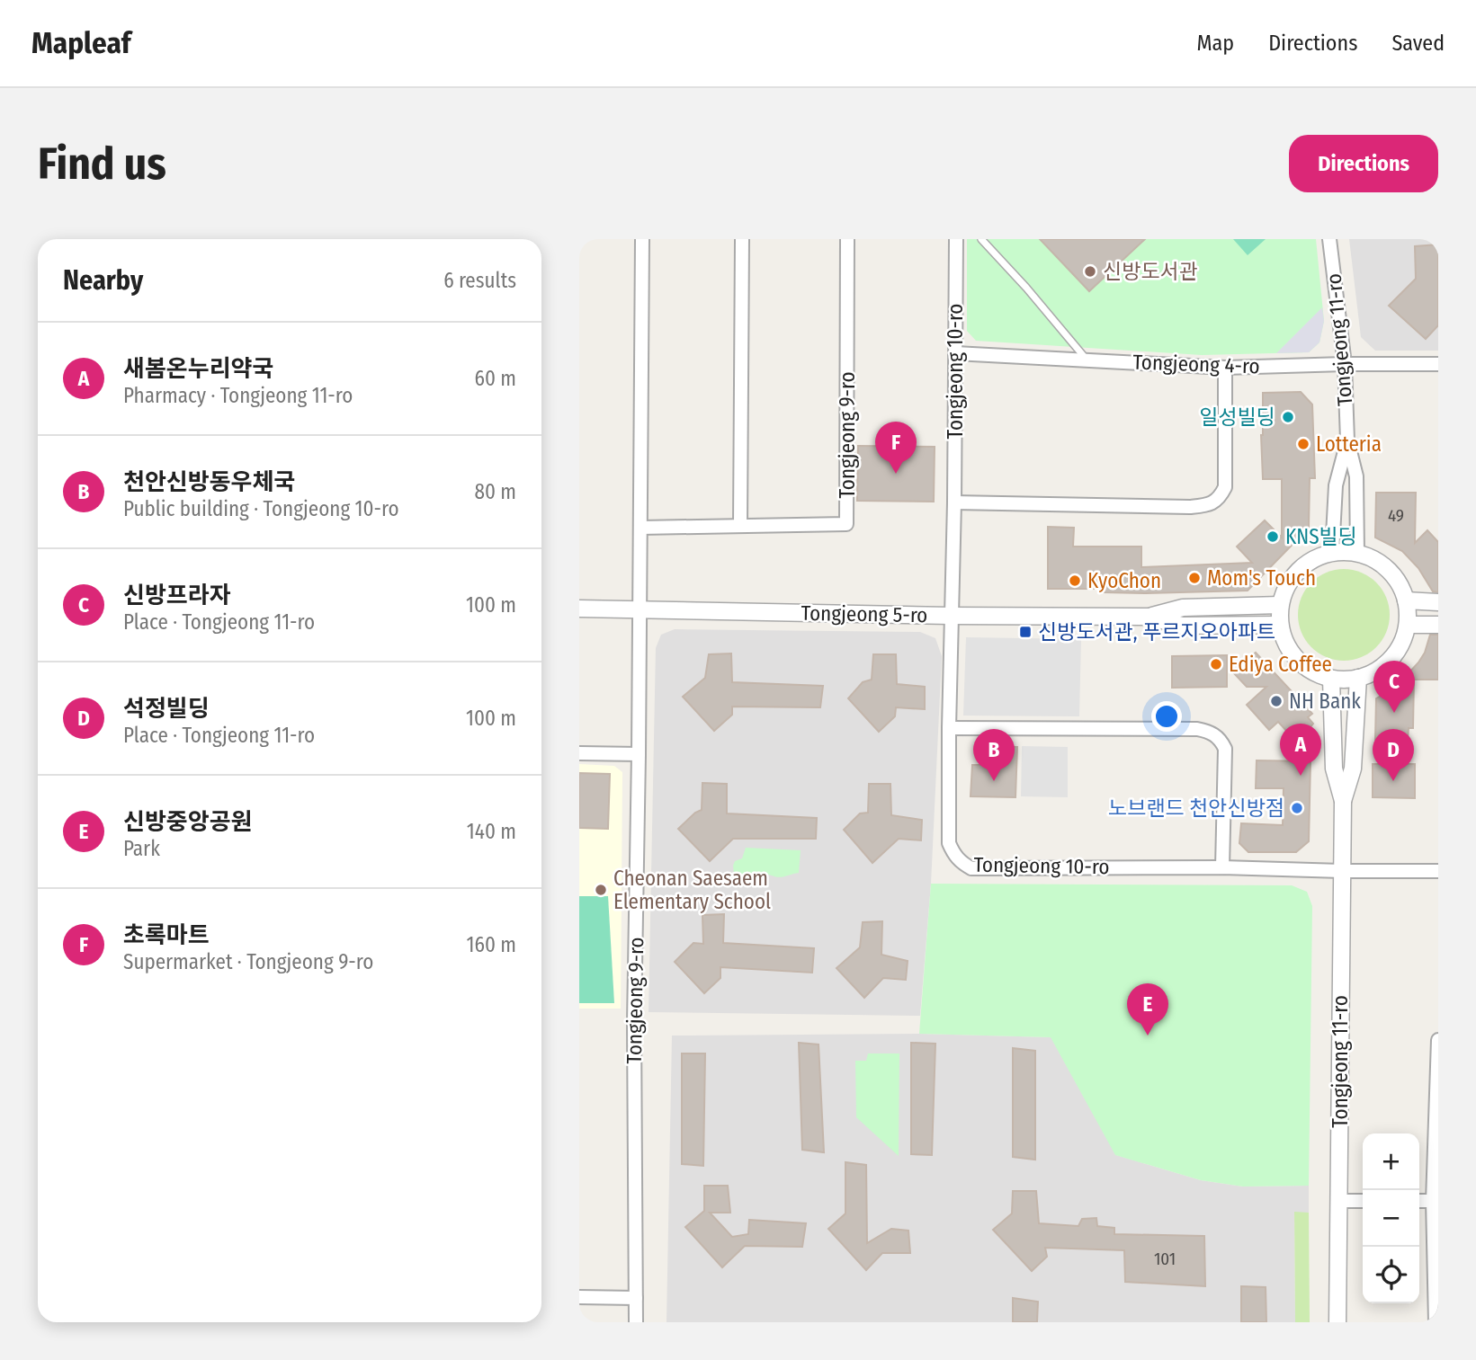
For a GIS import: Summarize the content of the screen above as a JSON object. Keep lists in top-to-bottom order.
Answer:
{
  "streets": {
    "street": [
      "Tongjeong 11-ro",
      "Tongjeong 4-ro",
      "Tongjeong 10-ro",
      "Tongjeong 9-ro",
      "Tongjeong 5-ro"
    ]
  },
  "crossings": [
    ["Tongjeong 11-ro", "Tongjeong 4-ro"],
    ["Tongjeong 11-ro", "Tongjeong 10-ro"],
    ["Tongjeong 4-ro", "Tongjeong 10-ro"],
    ["Tongjeong 10-ro", "Tongjeong 5-ro"],
    ["Tongjeong 9-ro", "Tongjeong 5-ro"]
  ],
  "places": {
    "other": [
      "신방도서관",
      "일성빌딩",
      "Lotteria",
      "KNS빌딩",
      "Mom's Touch",
      "KyoChon",
      "Ediya Coffee",
      "NH Bank",
      "노브랜드 천안신방점",
      "Cheonan Saesaem Elementary School"
    ],
    "transit": ["신방도서관, 푸르지오아파트"]
  },
  "house_numbers": ["49", "101"],
  "page": {
    "header": "Mapleaf",
    "nav": ["Map", "Directions", "Saved"],
    "buttons": "Directions",
    "title": "Find us",
    "heading": ["Nearby", "6 results"],
    "list": [
      {
        "mark": "A",
        "name": "새봄온누리약국",
        "note": "Pharmacy · Tongjeong 11-ro",
        "value": "60 m"
      },
      {
        "mark": "B",
        "name": "천안신방동우체국",
        "note": "Public building · Tongjeong 10-ro",
        "value": "80 m"
      },
      {
        "mark": "C",
        "name": "신방프라자",
        "note": "Place · Tongjeong 11-ro",
        "value": "100 m"
      },
      {
        "mark": "D",
        "name": "석정빌딩",
        "note": "Place · Tongjeong 11-ro",
        "value": "100 m"
      },
      {
        "mark": "E",
        "name": "신방중앙공원",
        "note": "Park",
        "value": "140 m"
      },
      {
        "mark": "F",
        "name": "초록마트",
        "note": "Supermarket · Tongjeong 9-ro",
        "value": "160 m"
      }
    ],
    "pins": [
      "F",
      "C",
      "A",
      "B",
      "D",
      "E"
    ],
    "map_buttons": ["+", "−"]
  }
}
